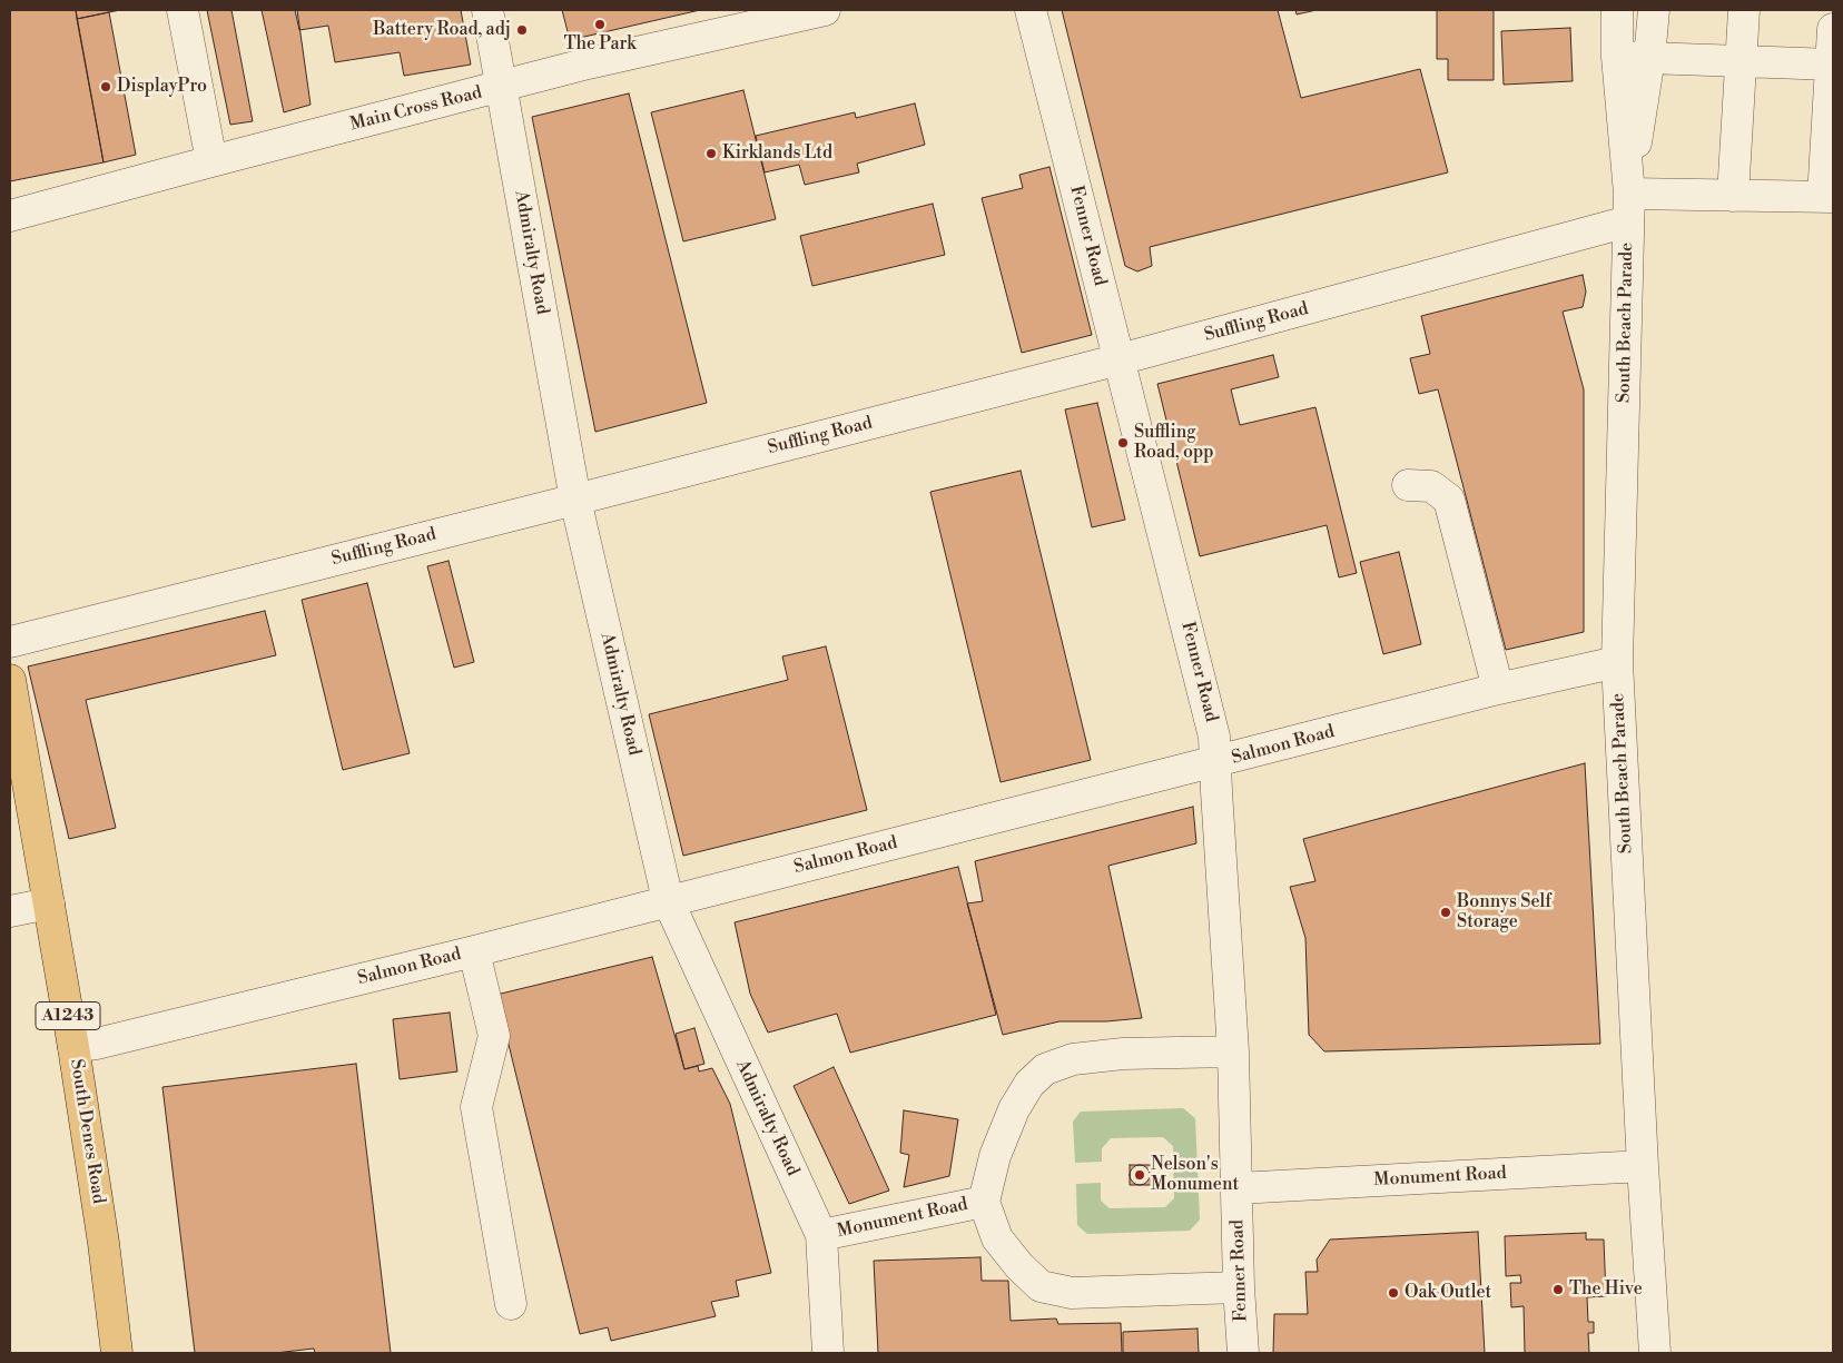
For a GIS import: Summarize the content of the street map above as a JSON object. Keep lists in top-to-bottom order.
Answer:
{
  "streets": {
    "main road": ["A1243", "South Denes Road"],
    "street": [
      "Main Cross Road",
      "Fenner Road",
      "Admiralty Road",
      "Suffling Road",
      "South Beach Parade",
      "Salmon Road",
      "Monument Road"
    ]
  },
  "crossings": [
    ["Main Cross Road", "Admiralty Road"],
    ["Fenner Road", "Suffling Road"],
    ["Fenner Road", "Salmon Road"],
    ["Fenner Road", "Monument Road"],
    ["Admiralty Road", "Suffling Road"],
    ["Admiralty Road", "Salmon Road"],
    ["Admiralty Road", "Monument Road"],
    ["Suffling Road", "South Beach Parade"],
    ["South Beach Parade", "Salmon Road"],
    ["South Beach Parade", "Monument Road"],
    ["Salmon Road", "South Denes Road"]
  ],
  "places": [
    "The Park",
    "Battery Road, adj",
    "DisplayPro",
    "Kirklands Ltd",
    "Suffling Road, opp",
    "Bonnys Self Storage",
    "Nelson's Monument",
    "The Hive",
    "Oak Outlet"
  ]
}
